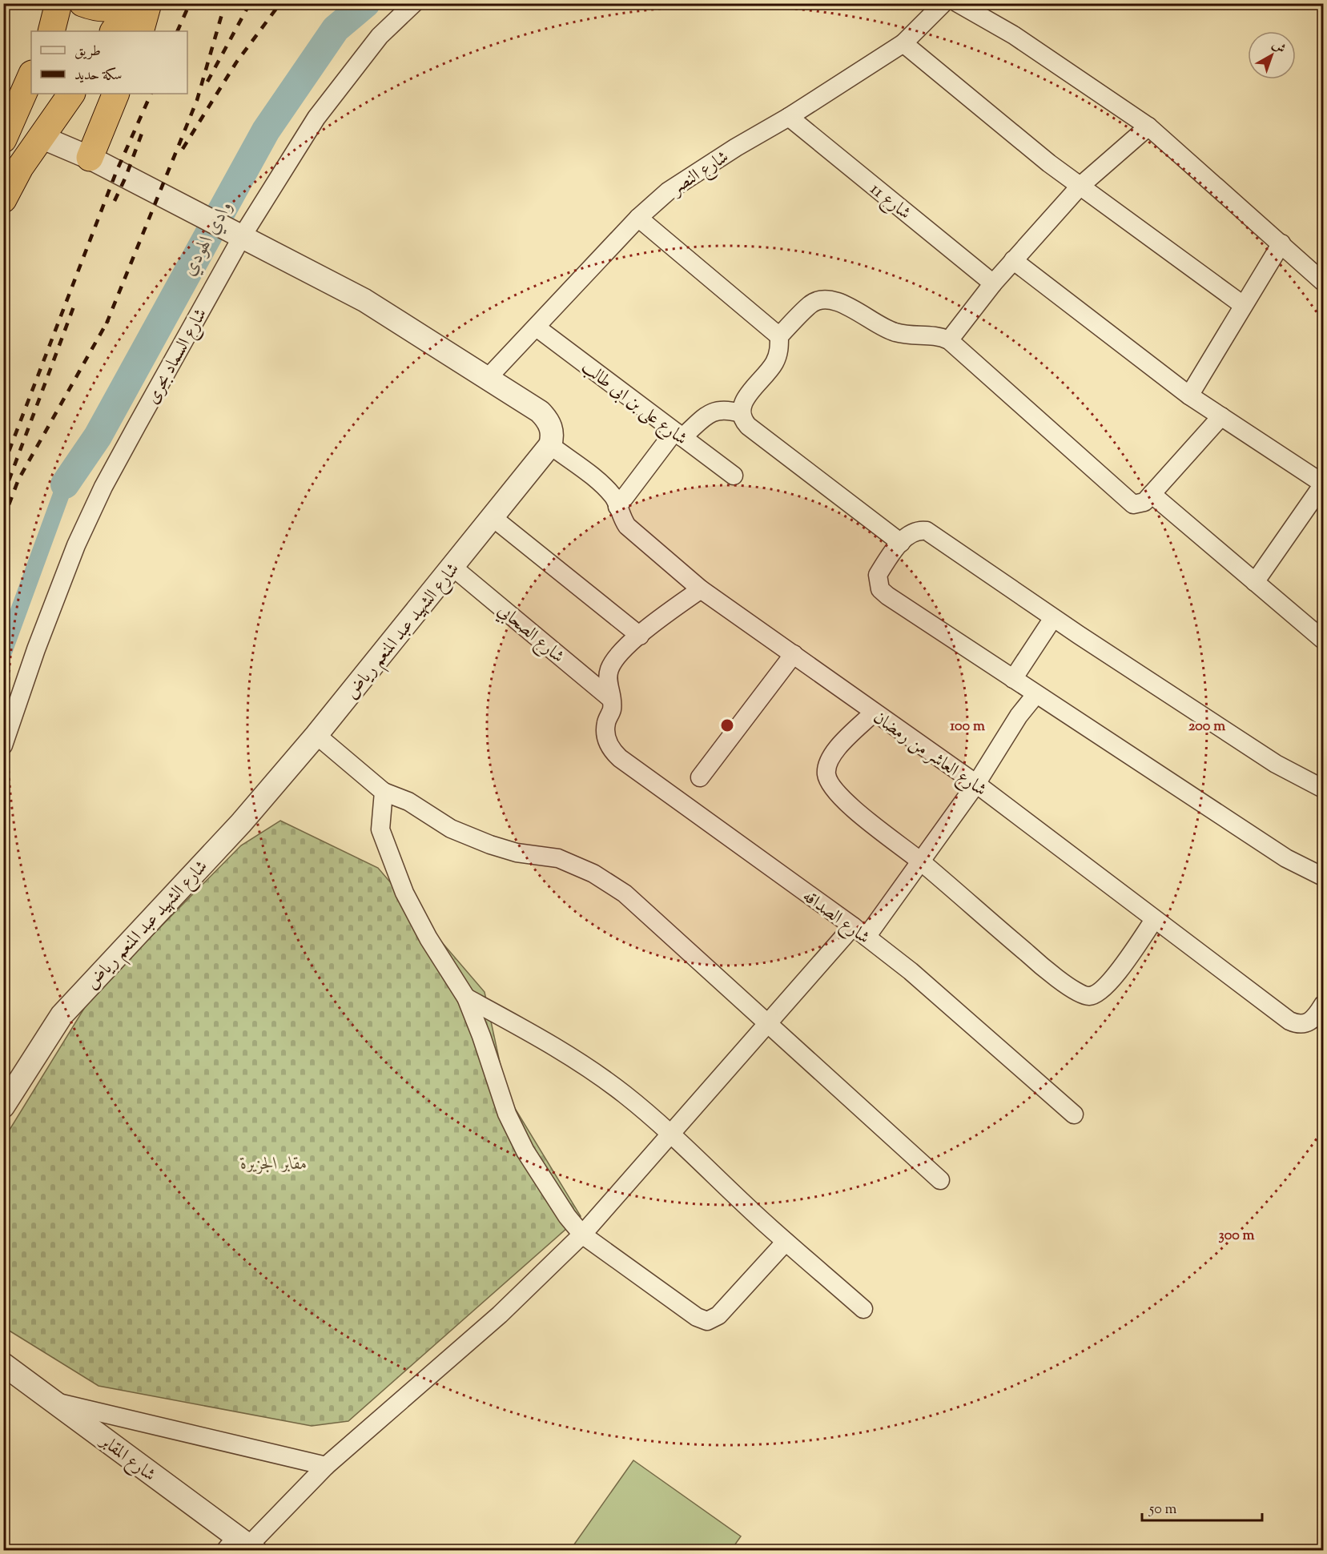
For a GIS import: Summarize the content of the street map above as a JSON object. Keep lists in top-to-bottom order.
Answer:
{
  "streets": {
    "street": [
      "شارع النصر",
      "شارع 11",
      "شارع السماد بحرى",
      "شارع على بن ابى طالب",
      "شارع الشهيد عبد المنعم رياض",
      "شارع الصحابي",
      "شارع العاشر من رمضان",
      "شارع الصداقه",
      "شارع المقابر"
    ]
  },
  "crossings": [
    ["شارع النصر", "شارع 11"],
    ["شارع النصر", "شارع على بن ابى طالب"],
    ["شارع الشهيد عبد المنعم رياض", "شارع الصحابي"],
    ["شارع الشهيد عبد المنعم رياض", "شارع العاشر من رمضان"],
    ["شارع الصحابي", "شارع الصداقه"]
  ],
  "water": ["وادي الهودي"],
  "parks": ["مقابر الجزيرة"],
  "legend": ["طريق", "سكة حديد"],
  "scale_bar": "50 m",
  "north": "top right",
  "rings": ["100 m", "200 m", "300 m"]
}
